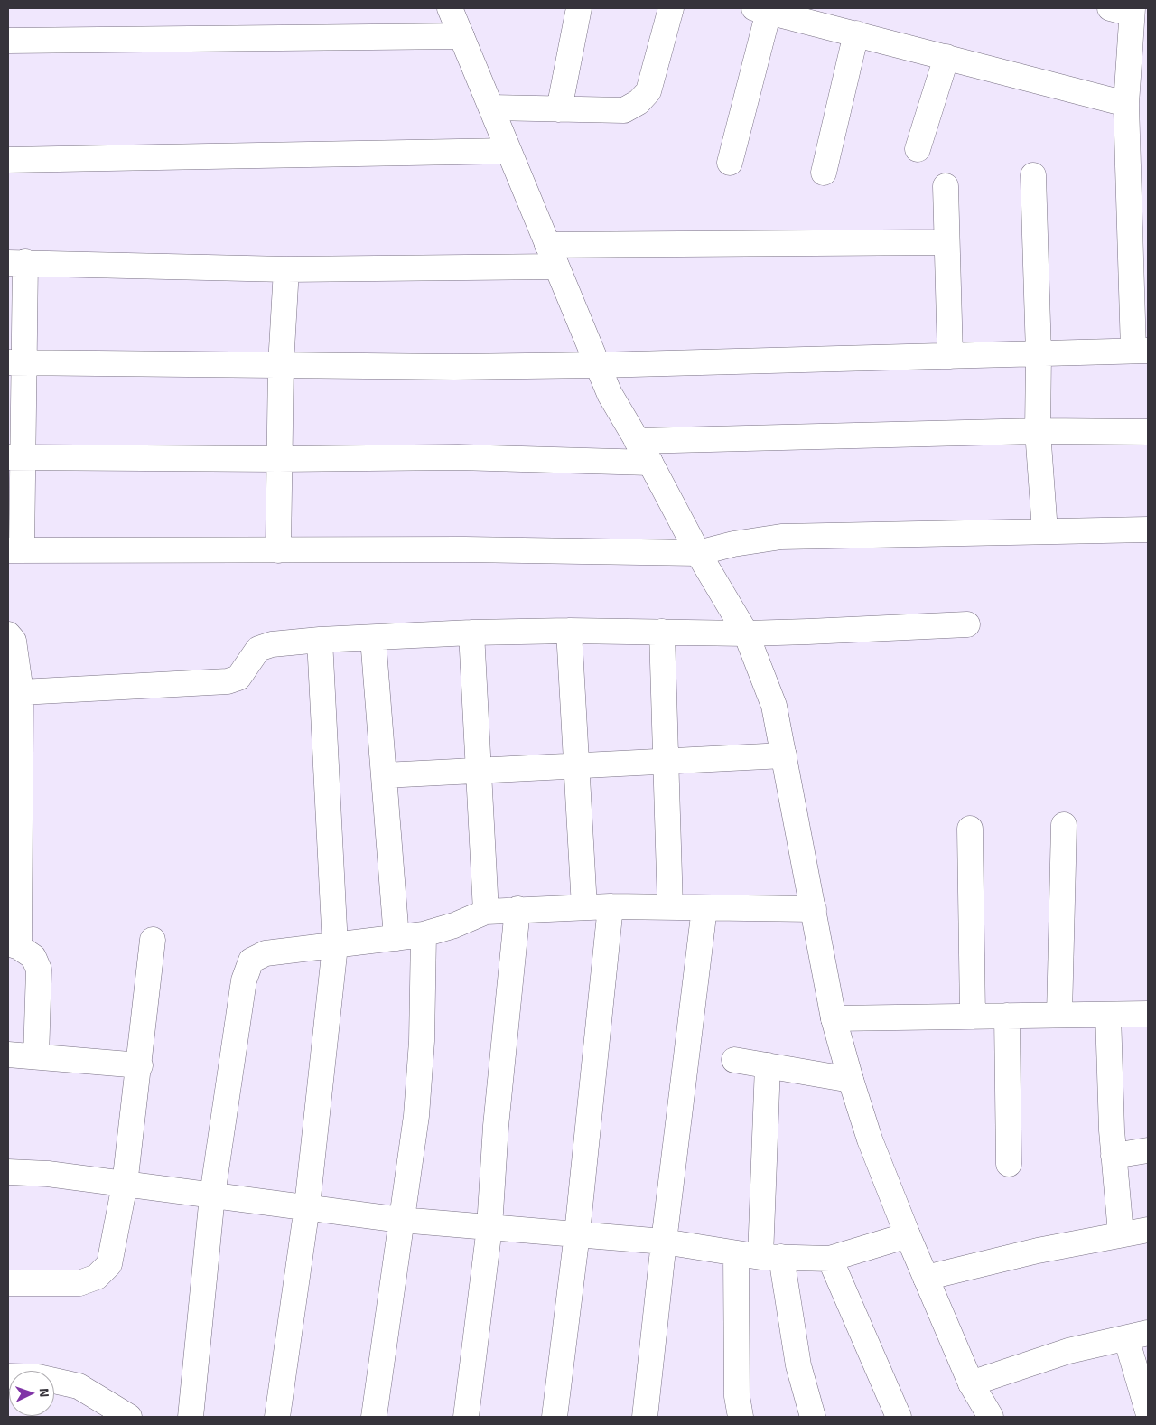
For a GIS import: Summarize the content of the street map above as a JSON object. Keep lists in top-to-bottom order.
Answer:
{
  "north": "right"
}
